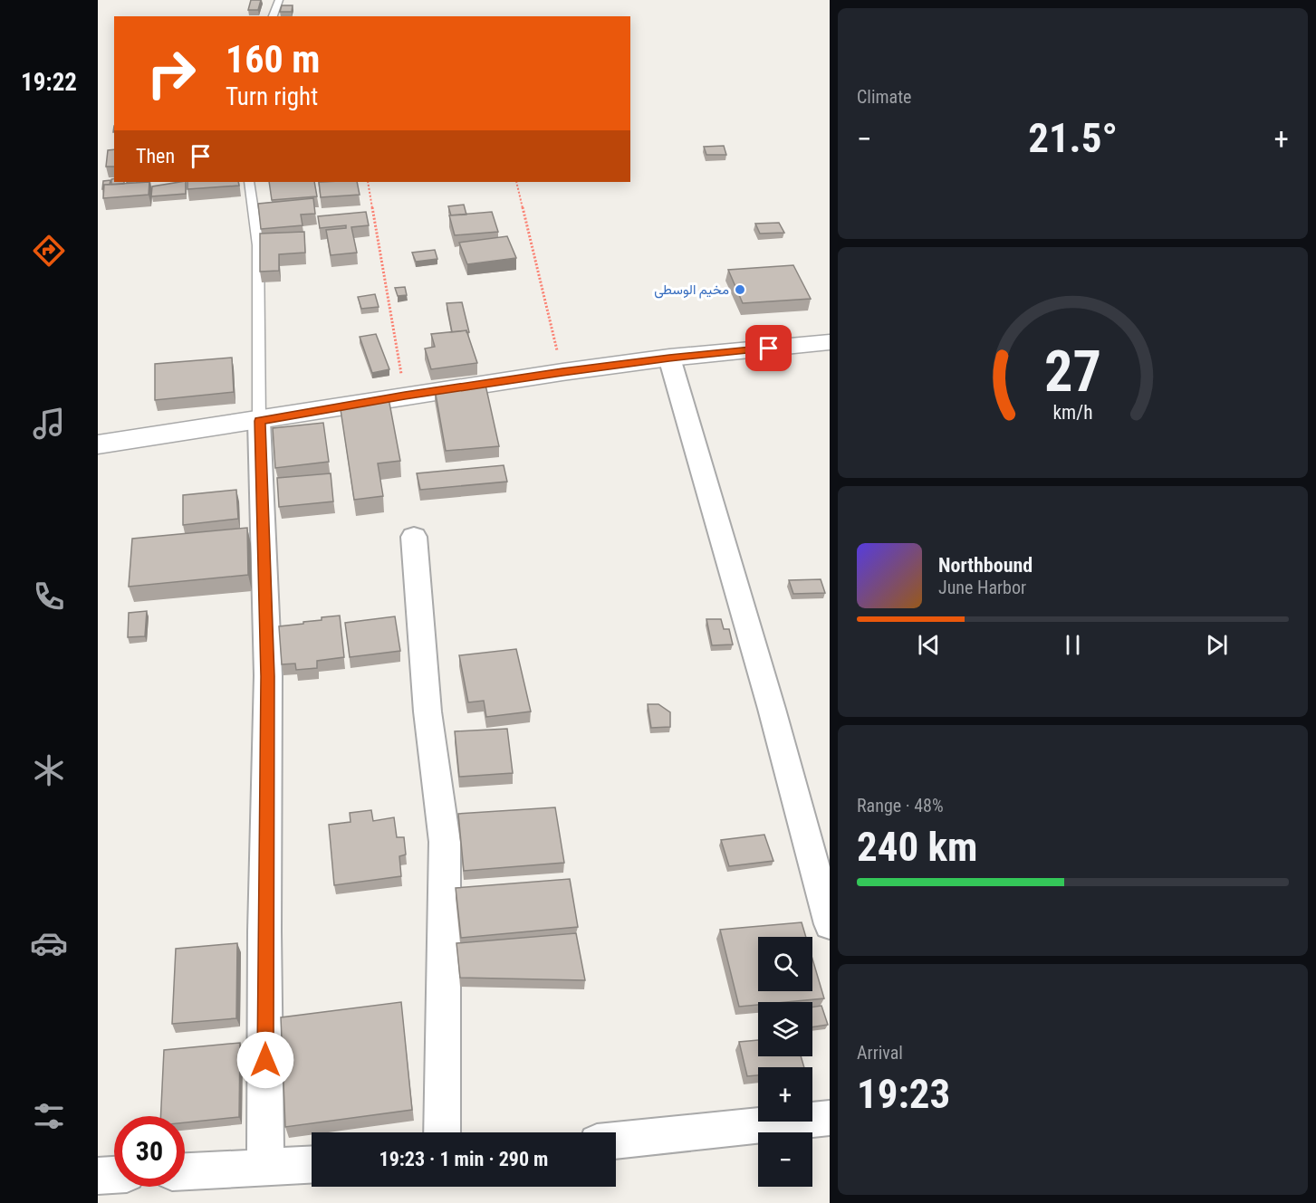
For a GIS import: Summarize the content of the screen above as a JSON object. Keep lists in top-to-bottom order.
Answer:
{
  "places": ["مخيم الوسطى"],
  "page": {
    "tabs": "19:22",
    "tile": [
      "Climate",
      ["Range · 48%", "240 km"],
      ["Arrival", "19:23"]
    ],
    "turn": ["160 m", "Turn right"],
    "heat": ["−", "21.5°", "+"],
    "then": "Then",
    "song": ["Northbound", "June Harbor"],
    "map_buttons": ["+", "−"],
    "limit": "30",
    "trip": "19:23 · 1 min · 290 m",
    "gauge": ["27", "km/h"]
  }
}
